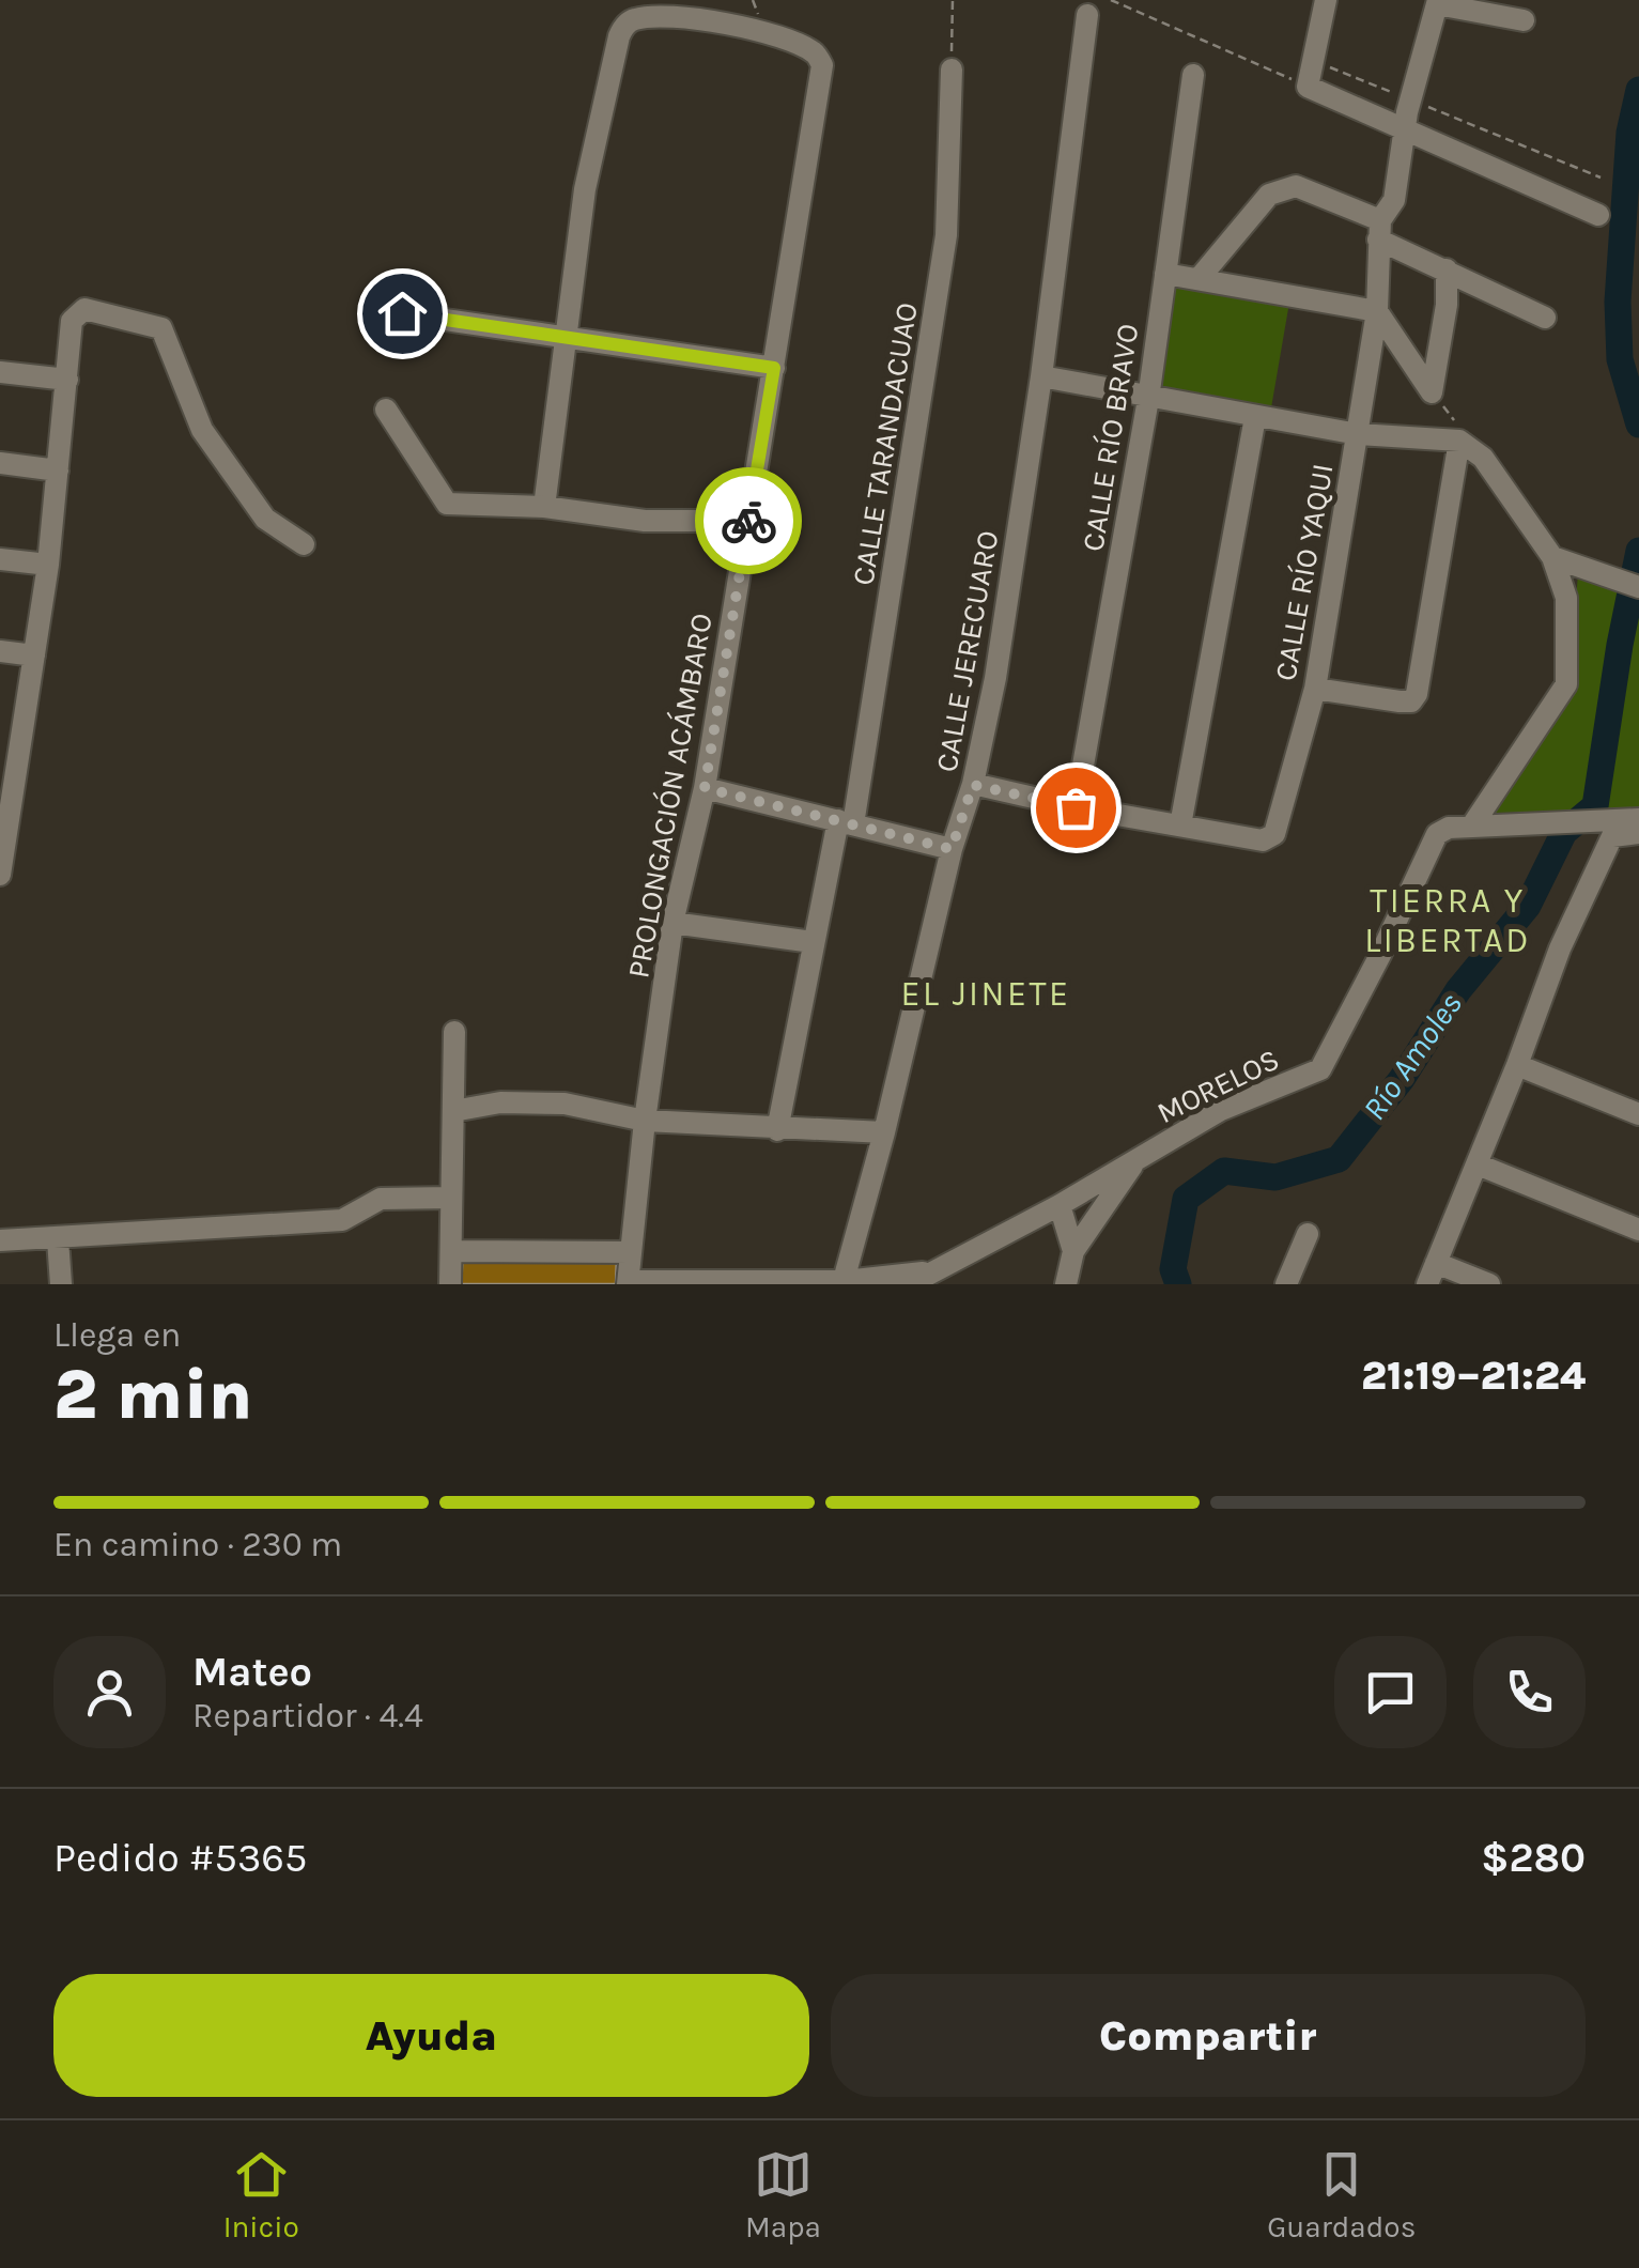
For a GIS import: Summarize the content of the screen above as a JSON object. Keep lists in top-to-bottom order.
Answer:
{
  "streets": {
    "street": [
      "CALLE RÍO BRAVO",
      "CALLE TARANDACUAO",
      "CALLE RÍO YAQUI",
      "CALLE JERECUARO",
      "PROLONGACIÓN ACÁMBARO",
      "MORELOS"
    ]
  },
  "districts": ["TIERRA Y LIBERTAD", "EL JINETE"],
  "water": ["Río Amoles"],
  "page": {
    "heading": ["2 min", "Llega en", "21:19–21:24"],
    "panel": [
      "Mateo",
      "Repartidor · 4.4",
      "Pedido #5365",
      "$280"
    ],
    "bar": "En camino · 230 m",
    "buttons": ["Ayuda", "Compartir"],
    "tabs": ["Inicio", "Mapa", "Guardados"]
  }
}
